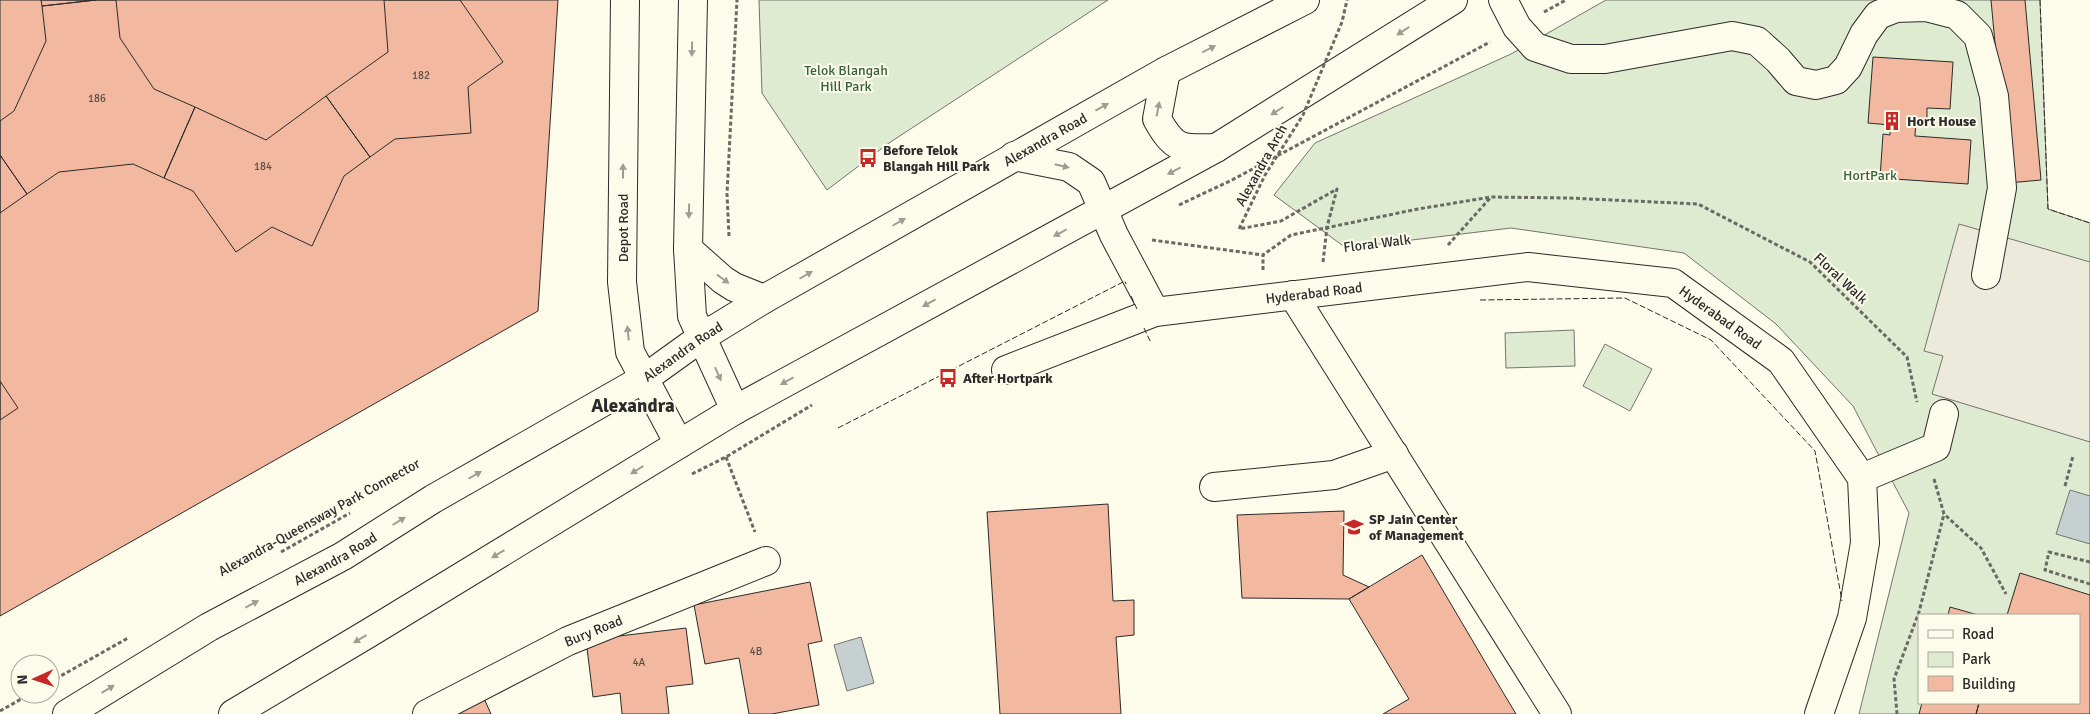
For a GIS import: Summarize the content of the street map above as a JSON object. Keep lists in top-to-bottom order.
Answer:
{
  "streets": {
    "main road": [
      "Alexandra Road",
      "Depot Road",
      "Hyderabad Road",
      "Bury Road"
    ],
    "path": ["Alexandra Arch", "Floral Walk", "Alexandra-Queensway Park Connector"]
  },
  "crossings": [
    ["Alexandra Road", "Depot Road"],
    ["Alexandra Arch", "Floral Walk"]
  ],
  "districts": ["Alexandra"],
  "parks": ["Telok Blangah Hill Park", "HortPark"],
  "places": {
    "building": ["Hort House"],
    "bus stop": ["Before Telok Blangah Hill Park", "After Hortpark"],
    "school or university": ["SP Jain Center of Management"]
  },
  "house_numbers": [
    "182",
    "186",
    "184",
    "4B",
    "4A"
  ],
  "legend": ["Road", "Park", "Building"],
  "north": "left"
}
